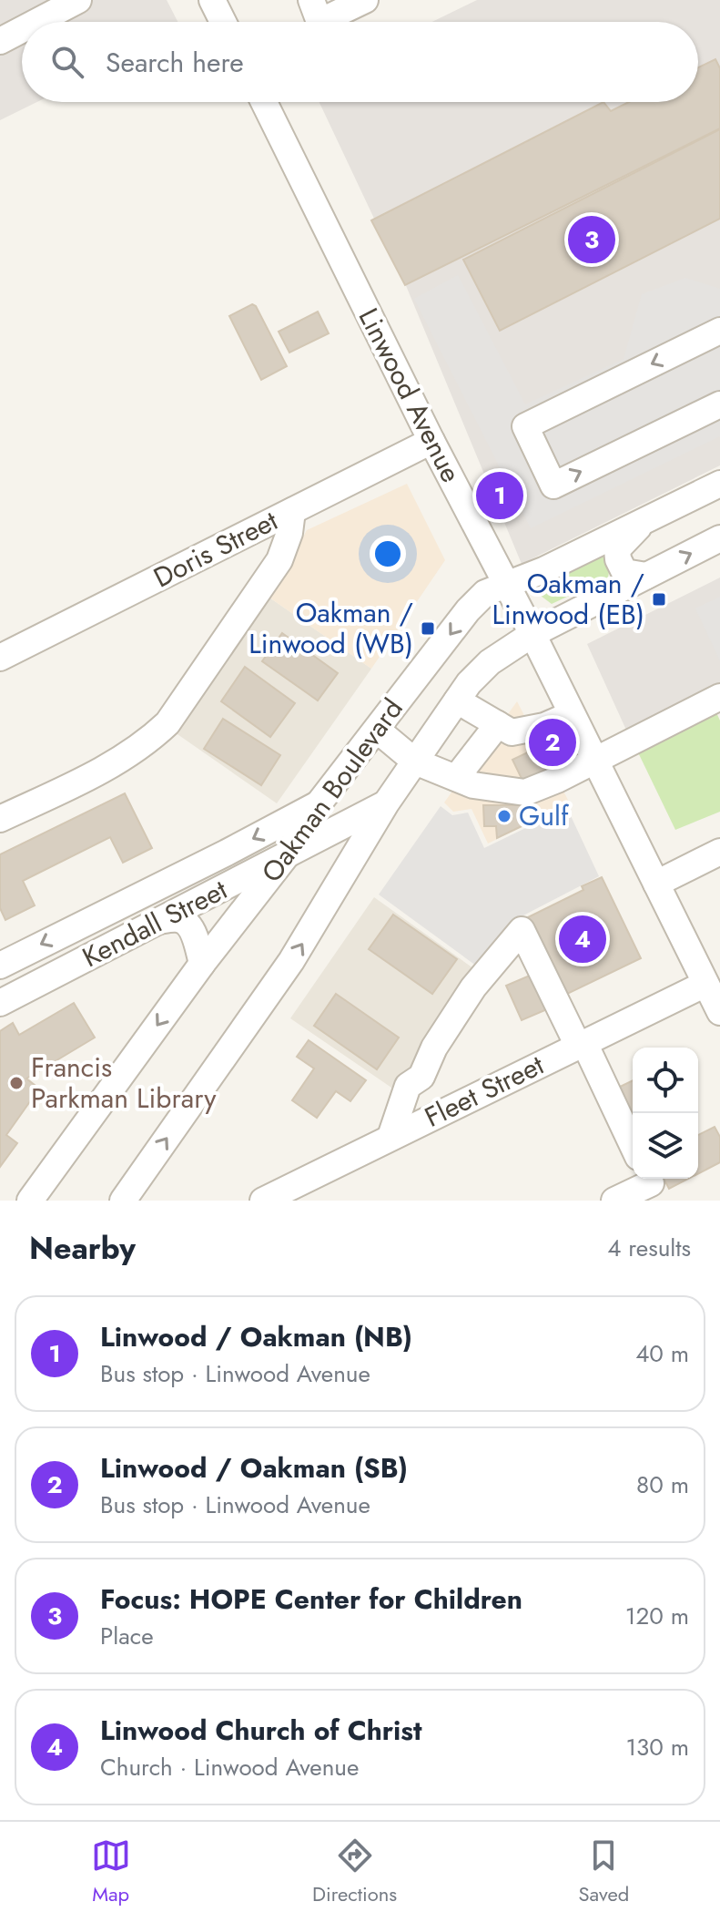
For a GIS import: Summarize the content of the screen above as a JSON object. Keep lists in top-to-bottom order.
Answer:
{
  "streets": {
    "street": [
      "Linwood Avenue",
      "Doris Street",
      "Oakman Boulevard",
      "Kendall Street",
      "Fleet Street"
    ]
  },
  "crossings": [
    ["Linwood Avenue", "Doris Street"],
    ["Linwood Avenue", "Oakman Boulevard"],
    ["Linwood Avenue", "Fleet Street"],
    ["Oakman Boulevard", "Kendall Street"]
  ],
  "places": {
    "transit": ["Oakman / Linwood (EB)", "Oakman / Linwood (WB)"],
    "other": ["Gulf", "Francis Parkman Library"]
  },
  "page": {
    "search": "Search here",
    "pins": [
      "3",
      "1",
      "2",
      "4"
    ],
    "heading": ["Nearby", "4 results"],
    "list": [
      {
        "mark": "1",
        "name": "Linwood / Oakman (NB)",
        "note": "Bus stop · Linwood Avenue",
        "value": "40 m"
      },
      {
        "mark": "2",
        "name": "Linwood / Oakman (SB)",
        "note": "Bus stop · Linwood Avenue",
        "value": "80 m"
      },
      {
        "mark": "3",
        "name": "Focus: HOPE Center for Children",
        "note": "Place",
        "value": "120 m"
      },
      {
        "mark": "4",
        "name": "Linwood Church of Christ",
        "note": "Church · Linwood Avenue",
        "value": "130 m"
      }
    ],
    "nav": ["Map", "Directions", "Saved"]
  }
}
